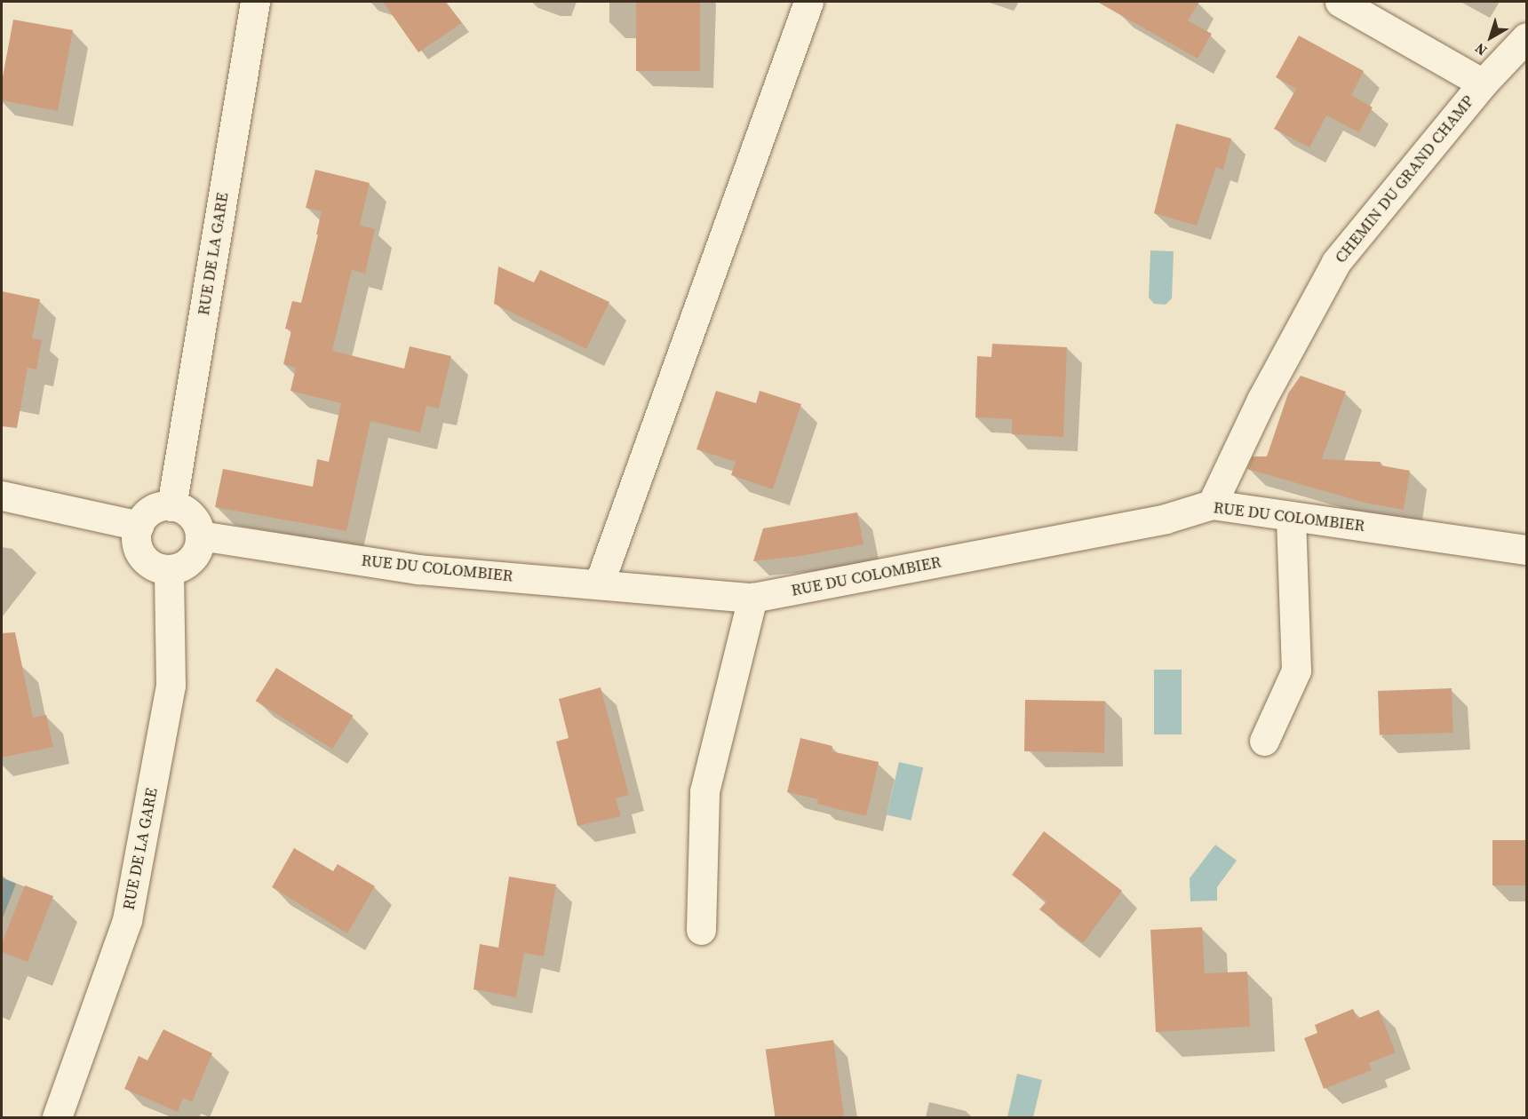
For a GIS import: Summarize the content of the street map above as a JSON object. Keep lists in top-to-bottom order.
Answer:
{
  "streets": {
    "street": ["CHEMIN DU GRAND CHAMP", "RUE DE LA GARE", "RUE DU COLOMBIER"]
  },
  "crossings": [
    ["CHEMIN DU GRAND CHAMP", "RUE DU COLOMBIER"],
    ["RUE DE LA GARE", "RUE DU COLOMBIER"]
  ],
  "north": "bottom left"
}
